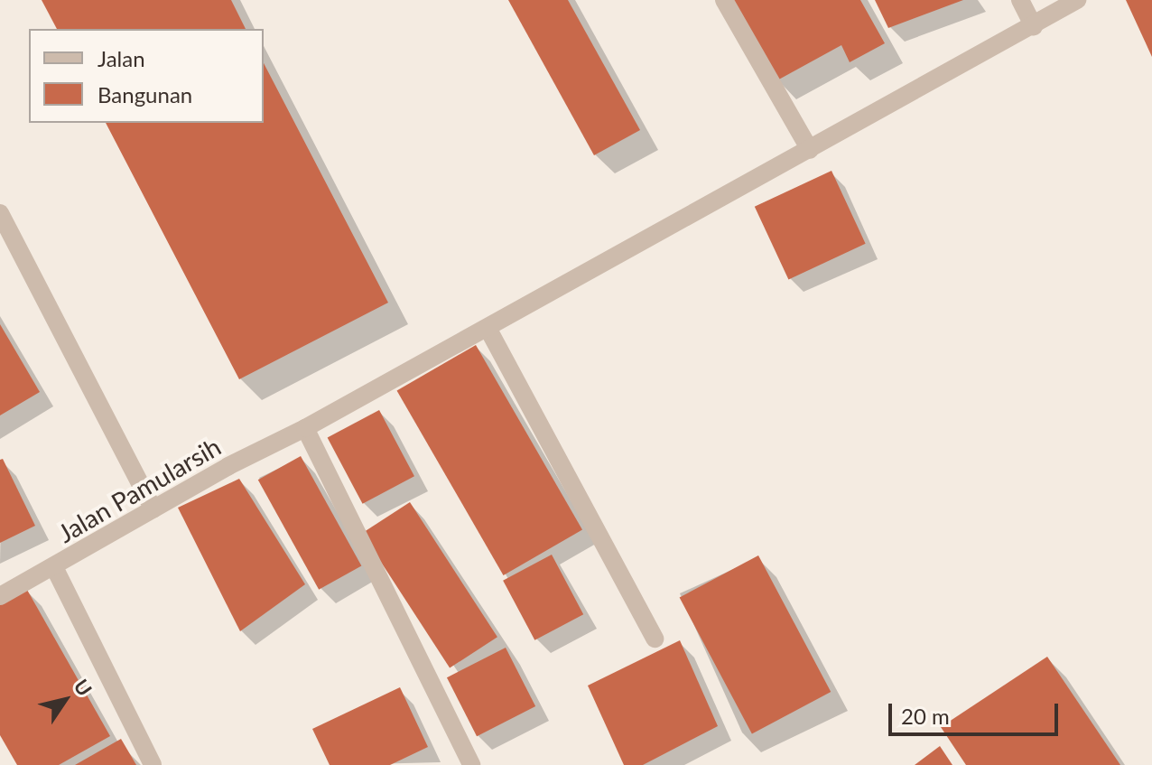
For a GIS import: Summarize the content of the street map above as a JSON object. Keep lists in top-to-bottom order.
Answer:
{
  "streets": {
    "street": ["Jalan Pamularsih"]
  },
  "legend": ["Jalan", "Bangunan"],
  "scale_bar": "20 m",
  "north": "top right"
}
